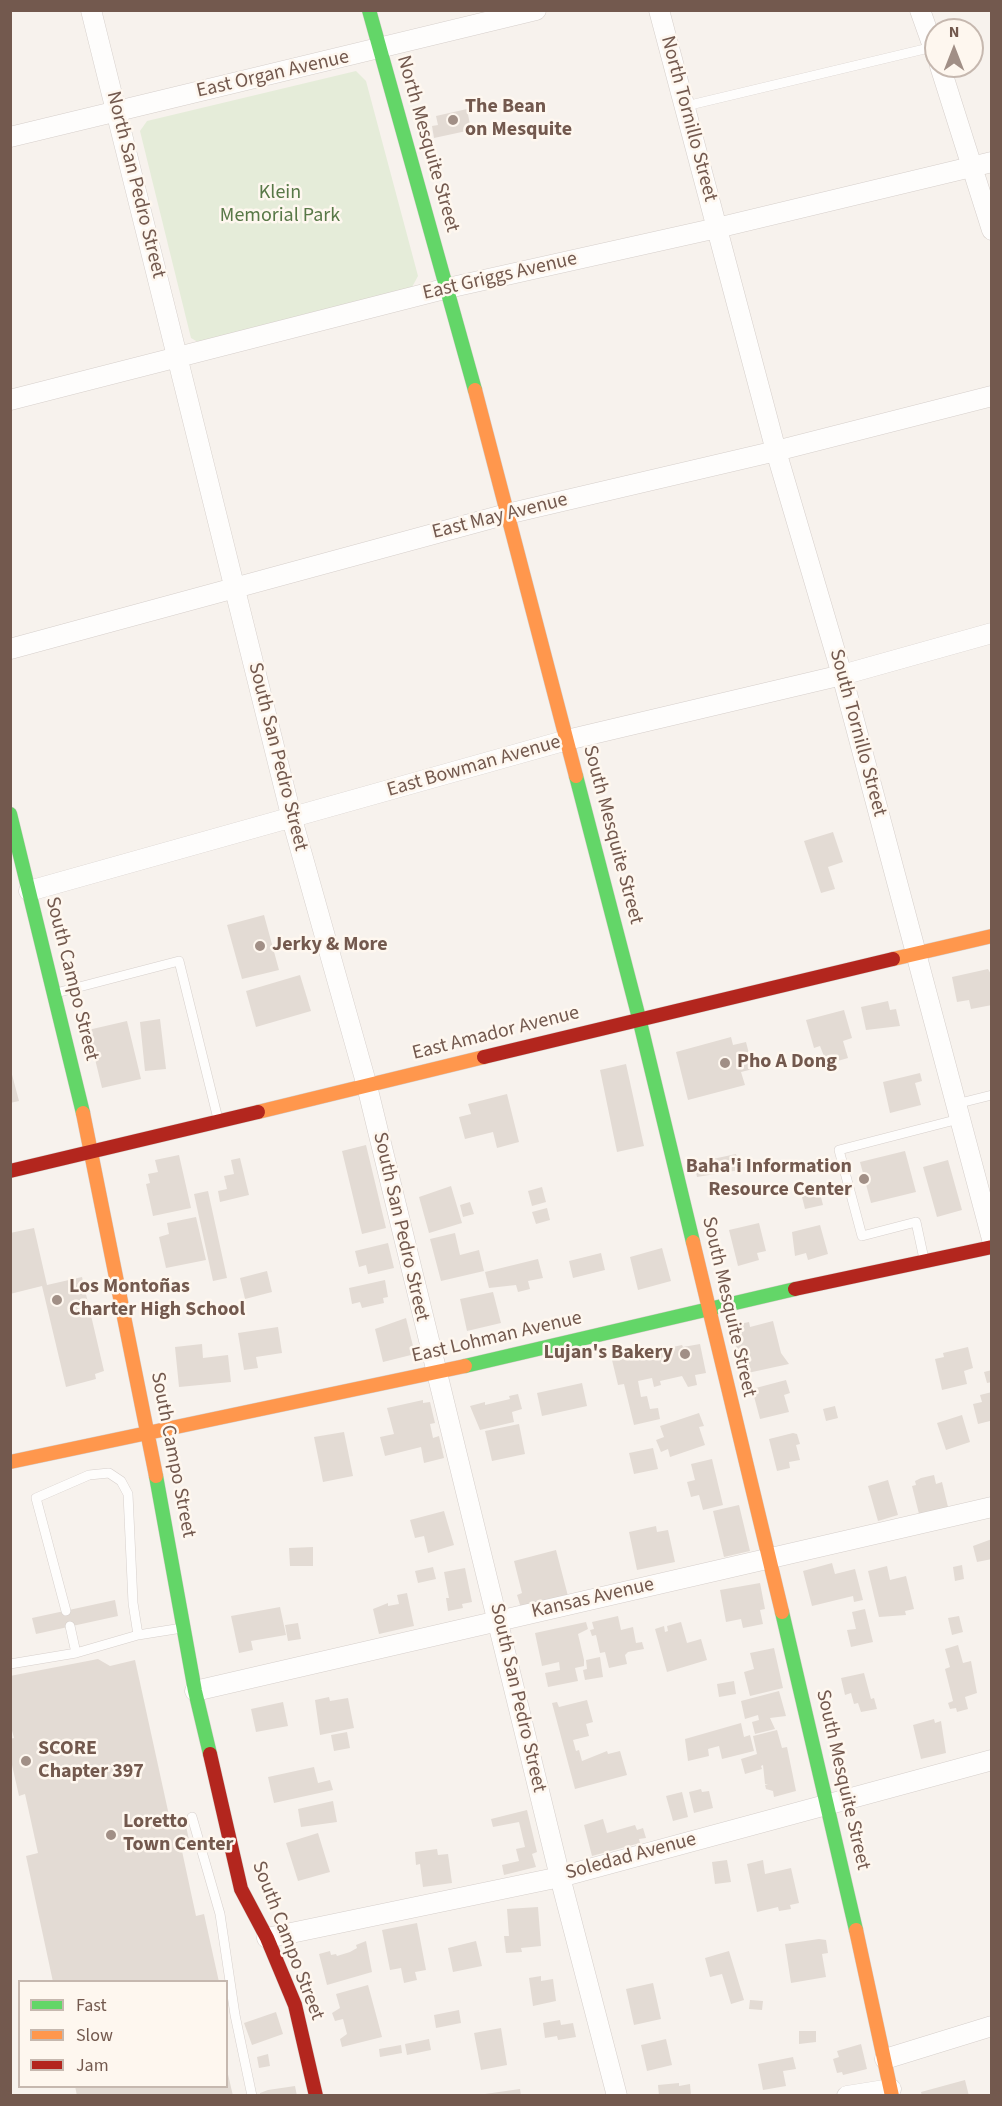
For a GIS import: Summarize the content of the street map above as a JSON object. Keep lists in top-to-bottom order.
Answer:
{
  "streets": {
    "street": [
      "East Organ Avenue",
      "North Tornillo Street",
      "North Mesquite Street",
      "North San Pedro Street",
      "East Griggs Avenue",
      "East May Avenue",
      "South Tornillo Street",
      "South San Pedro Street",
      "East Bowman Avenue",
      "South Mesquite Street",
      "South Campo Street",
      "East Amador Avenue",
      "East Lohman Avenue",
      "Kansas Avenue",
      "Soledad Avenue"
    ]
  },
  "crossings": [
    ["East Organ Avenue", "North Mesquite Street"],
    ["East Organ Avenue", "North San Pedro Street"],
    ["North Tornillo Street", "East Griggs Avenue"],
    ["North Tornillo Street", "South Tornillo Street"],
    ["North Mesquite Street", "East Griggs Avenue"],
    ["North Mesquite Street", "South Mesquite Street"],
    ["North San Pedro Street", "East Griggs Avenue"],
    ["North San Pedro Street", "South San Pedro Street"],
    ["East Griggs Avenue", "South Tornillo Street"],
    ["East Griggs Avenue", "South San Pedro Street"],
    ["East Griggs Avenue", "South Mesquite Street"],
    ["East May Avenue", "South Tornillo Street"],
    ["East May Avenue", "South San Pedro Street"],
    ["East May Avenue", "South Mesquite Street"],
    ["South Tornillo Street", "East Bowman Avenue"],
    ["South Tornillo Street", "East Amador Avenue"],
    ["South San Pedro Street", "East Bowman Avenue"],
    ["South San Pedro Street", "East Amador Avenue"],
    ["South San Pedro Street", "East Lohman Avenue"],
    ["South San Pedro Street", "Kansas Avenue"],
    ["South San Pedro Street", "Soledad Avenue"],
    ["East Bowman Avenue", "South Mesquite Street"],
    ["East Bowman Avenue", "South Campo Street"],
    ["South Mesquite Street", "East Amador Avenue"],
    ["South Mesquite Street", "East Lohman Avenue"],
    ["South Mesquite Street", "Kansas Avenue"],
    ["South Mesquite Street", "Soledad Avenue"],
    ["South Campo Street", "East Amador Avenue"],
    ["South Campo Street", "East Lohman Avenue"],
    ["South Campo Street", "Kansas Avenue"],
    ["South Campo Street", "Soledad Avenue"]
  ],
  "parks": ["Klein Memorial Park"],
  "places": [
    "The Bean on Mesquite",
    "Jerky & More",
    "Pho A Dong",
    "Baha'i Information Resource Center",
    "Los Montoñas Charter High School",
    "Lujan's Bakery",
    "SCORE Chapter 397",
    "Loretto Town Center"
  ],
  "legend": ["Fast", "Slow", "Jam"],
  "north": "top"
}
